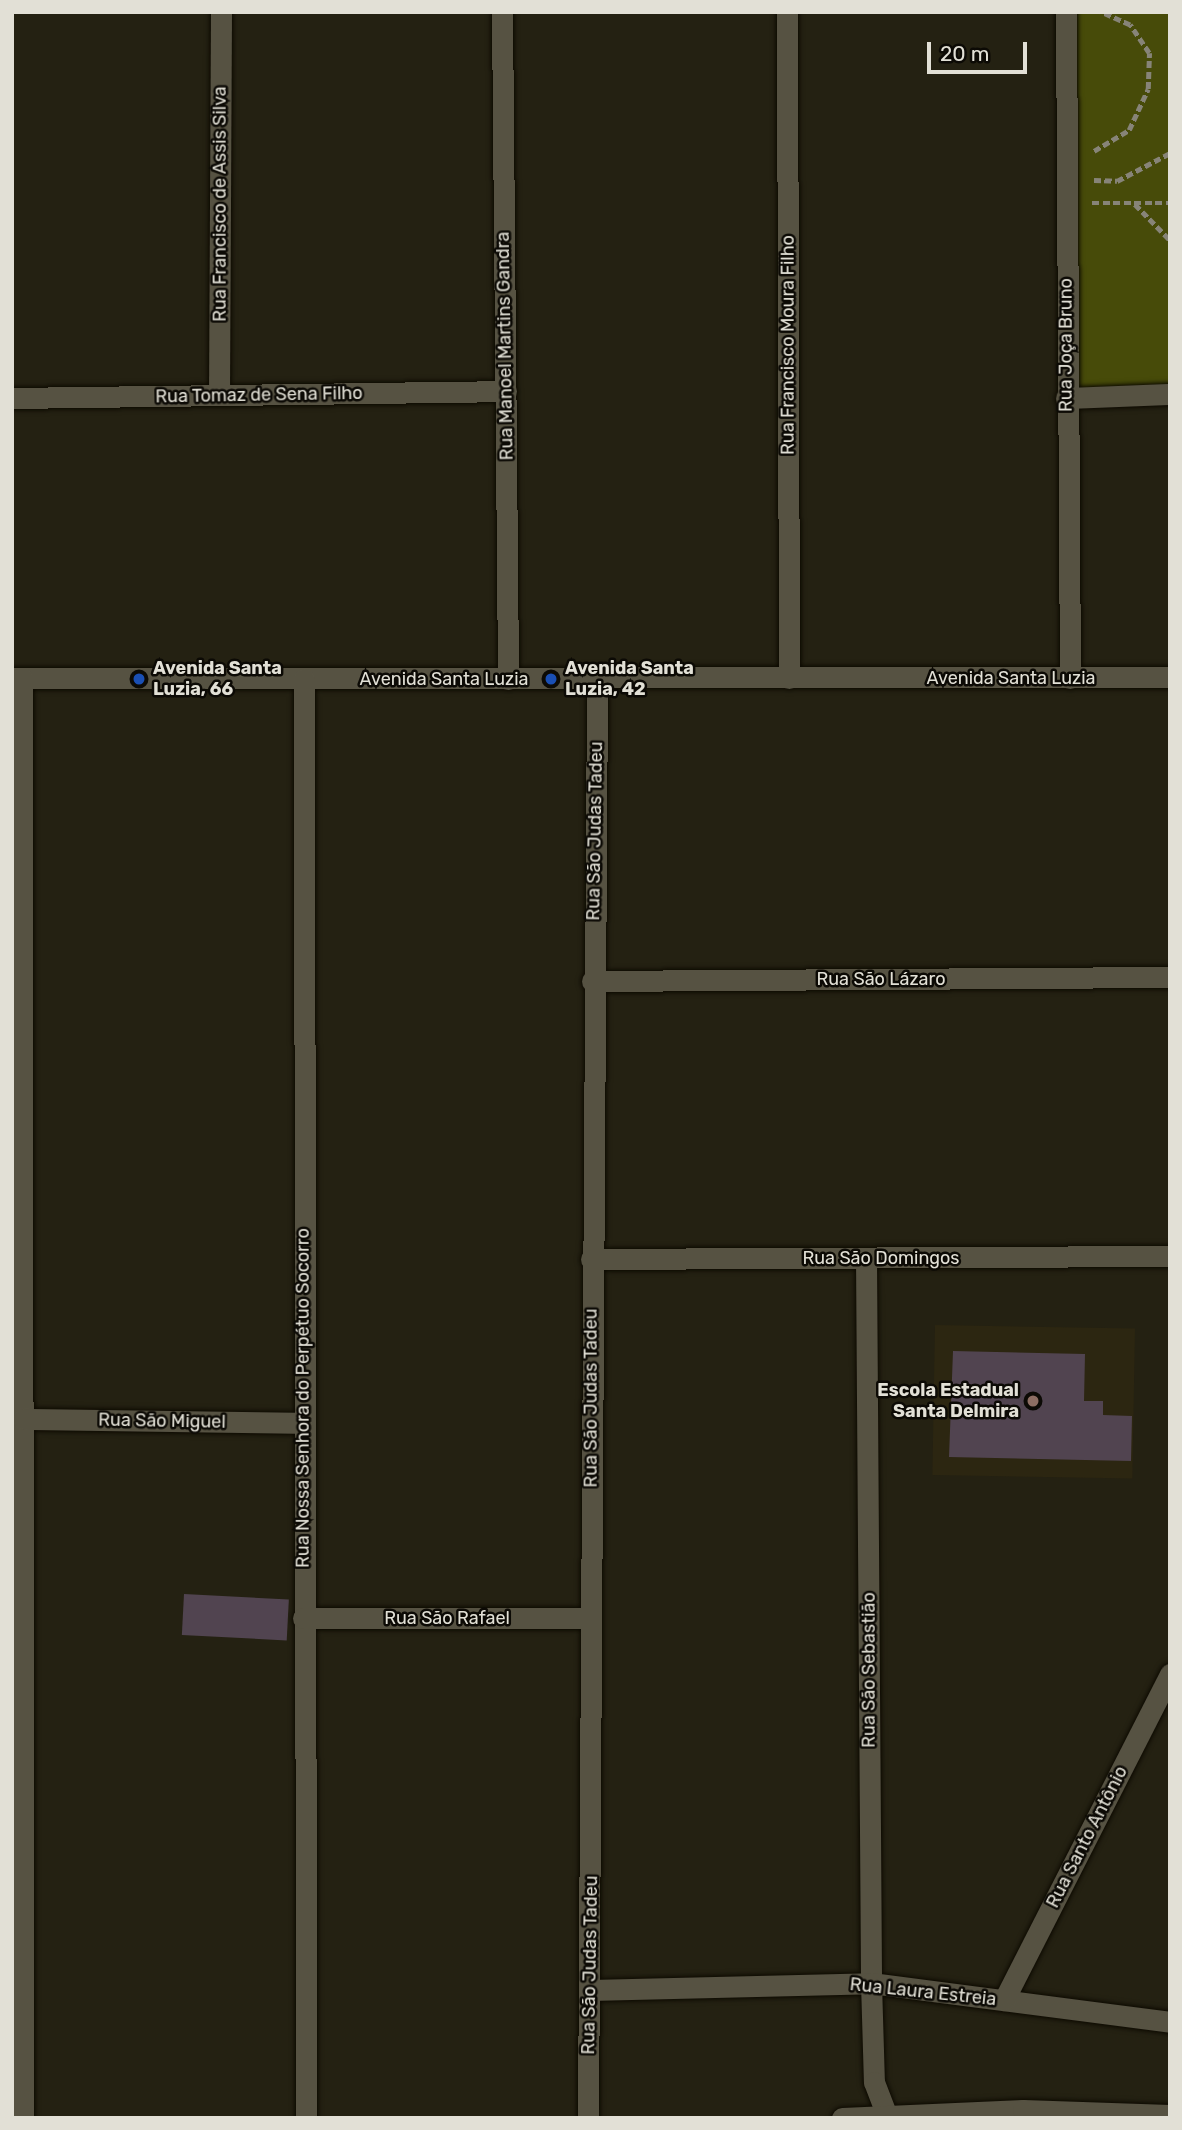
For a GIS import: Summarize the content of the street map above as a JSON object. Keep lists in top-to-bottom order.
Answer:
{
  "streets": {
    "street": [
      "Rua Francisco de Assis Silva",
      "Rua Francisco Moura Filho",
      "Rua Joça Bruno",
      "Rua Manoel Martins Gandra",
      "Rua Tomaz de Sena Filho",
      "Avenida Santa Luzia",
      "Rua São Judas Tadeu",
      "Rua São Lázaro",
      "Rua São Domingos",
      "Rua Nossa Senhora do Perpétuo Socorro",
      "Rua São Miguel",
      "Rua São Rafael",
      "Rua São Sebastião",
      "Rua Santo Antônio",
      "Rua Laura Estreia"
    ]
  },
  "crossings": [
    ["Rua Francisco de Assis Silva", "Rua Tomaz de Sena Filho"],
    ["Rua Francisco Moura Filho", "Avenida Santa Luzia"],
    ["Rua Joça Bruno", "Avenida Santa Luzia"],
    ["Rua Manoel Martins Gandra", "Rua Tomaz de Sena Filho"],
    ["Rua Manoel Martins Gandra", "Avenida Santa Luzia"],
    ["Avenida Santa Luzia", "Rua São Judas Tadeu"],
    ["Avenida Santa Luzia", "Rua Nossa Senhora do Perpétuo Socorro"],
    ["Rua São Judas Tadeu", "Rua São Lázaro"],
    ["Rua São Judas Tadeu", "Rua São Domingos"],
    ["Rua São Judas Tadeu", "Rua São Rafael"],
    ["Rua São Judas Tadeu", "Rua Laura Estreia"],
    ["Rua São Domingos", "Rua São Sebastião"],
    ["Rua Nossa Senhora do Perpétuo Socorro", "Rua São Miguel"],
    ["Rua Nossa Senhora do Perpétuo Socorro", "Rua São Rafael"],
    ["Rua São Sebastião", "Rua Laura Estreia"],
    ["Rua Santo Antônio", "Rua Laura Estreia"]
  ],
  "places": ["Avenida Santa Luzia, 66", "Avenida Santa Luzia, 42", "Escola Estadual Santa Delmira"],
  "scale_bar": "20 m"
}
